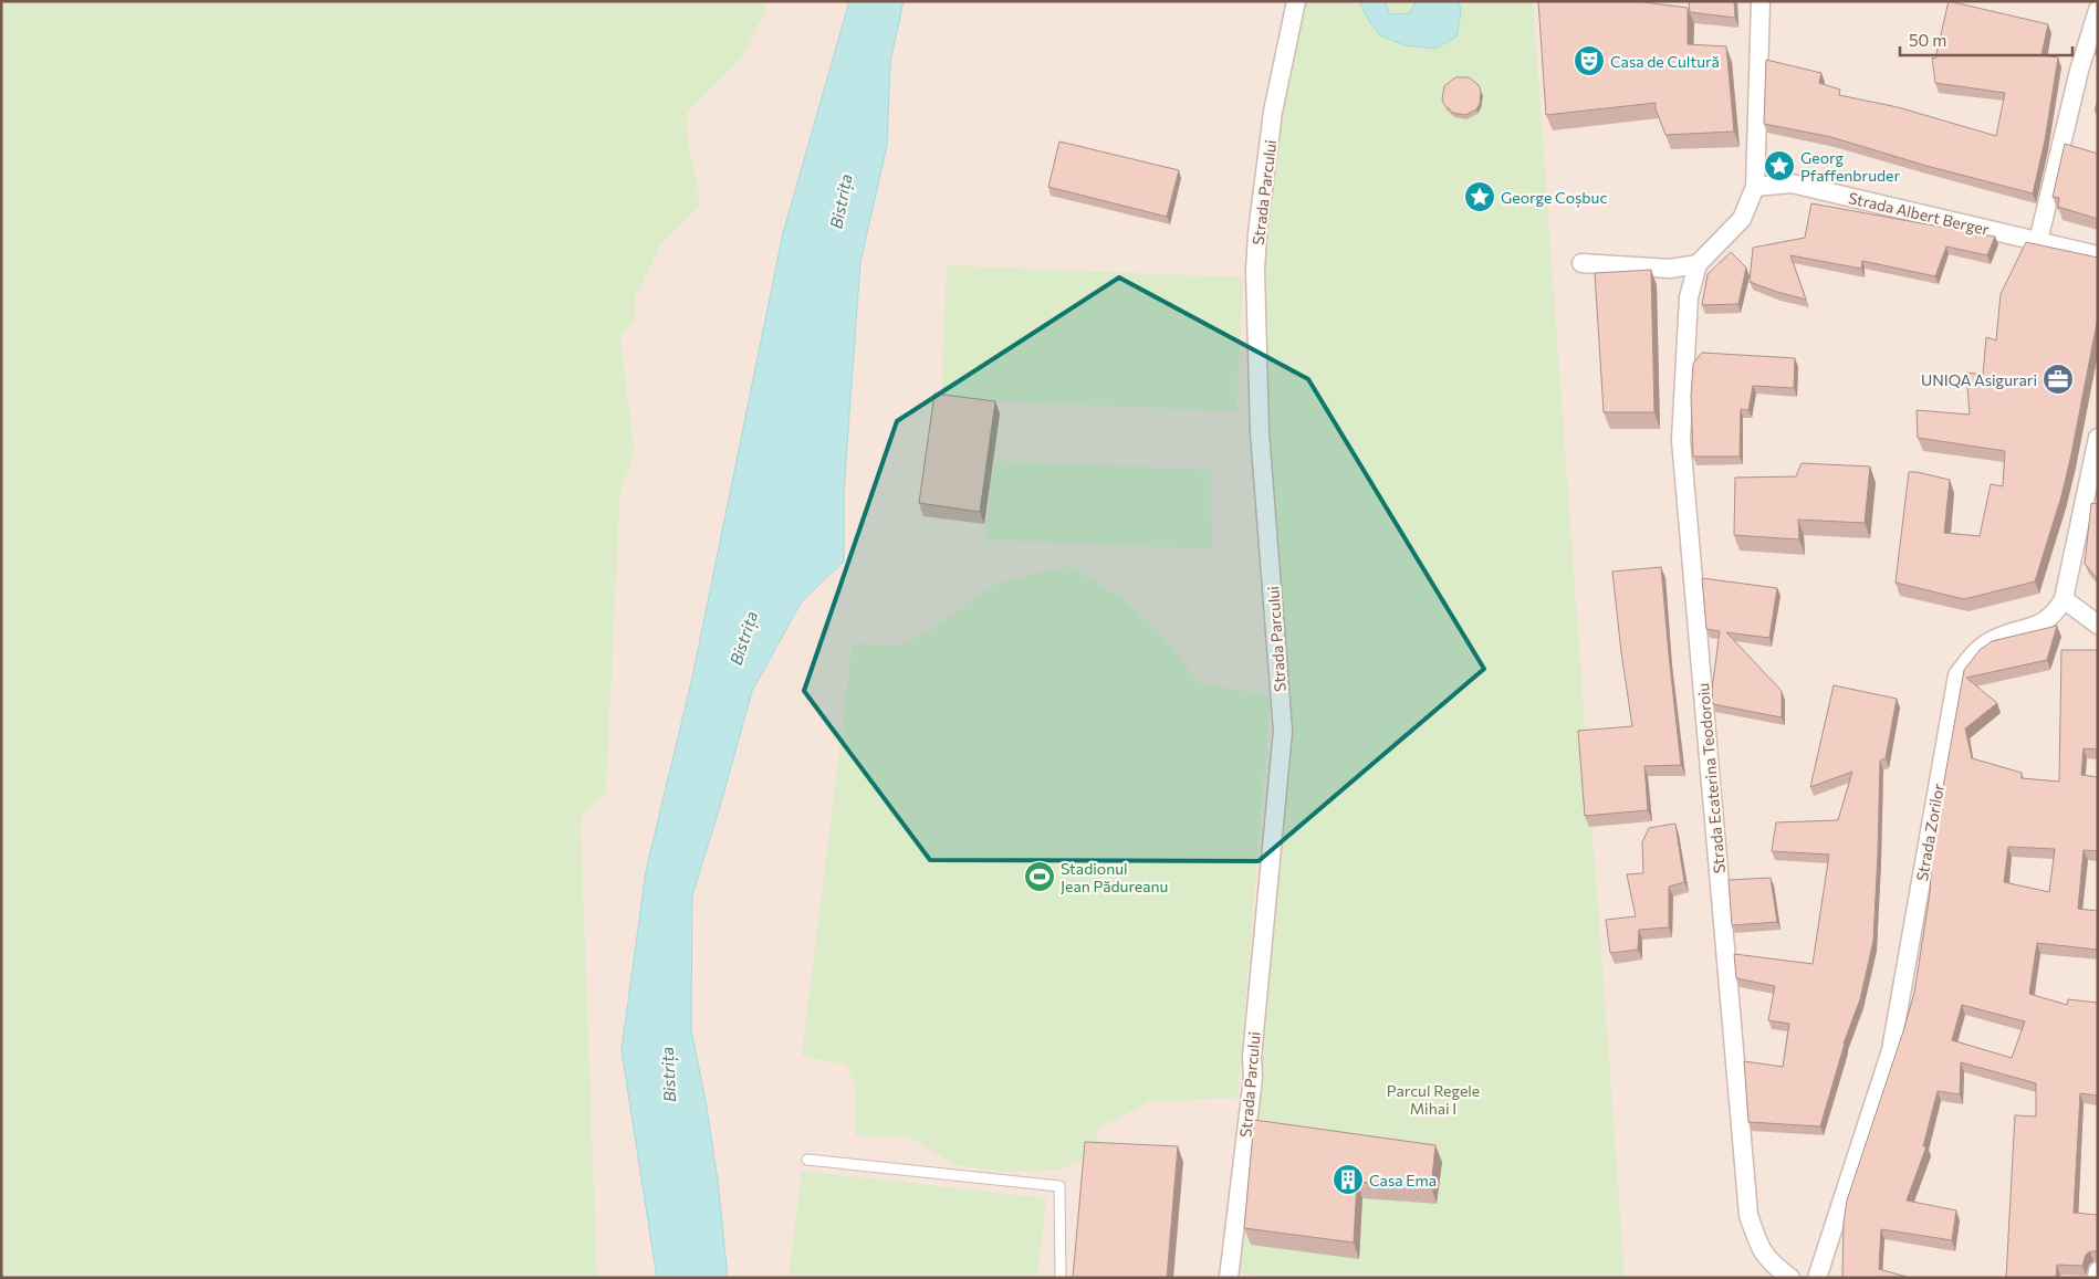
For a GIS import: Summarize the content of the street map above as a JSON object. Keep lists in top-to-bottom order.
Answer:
{
  "streets": {
    "street": [
      "Strada Parcului",
      "Strada Albert Berger",
      "Strada Ecaterina Teodoroiu",
      "Strada Zorilor"
    ]
  },
  "water": ["Bistrița"],
  "parks": ["Parcul Regele Mihai I"],
  "places": {
    "theatre": ["Casa de Cultură"],
    "place": ["Georg Pfaffenbruder", "George Coșbuc"],
    "office": ["UNIQA Asigurari"],
    "sports": ["Stadionul Jean Pădureanu"],
    "building": ["Casa Ema"]
  },
  "scale_bar": "50 m"
}
